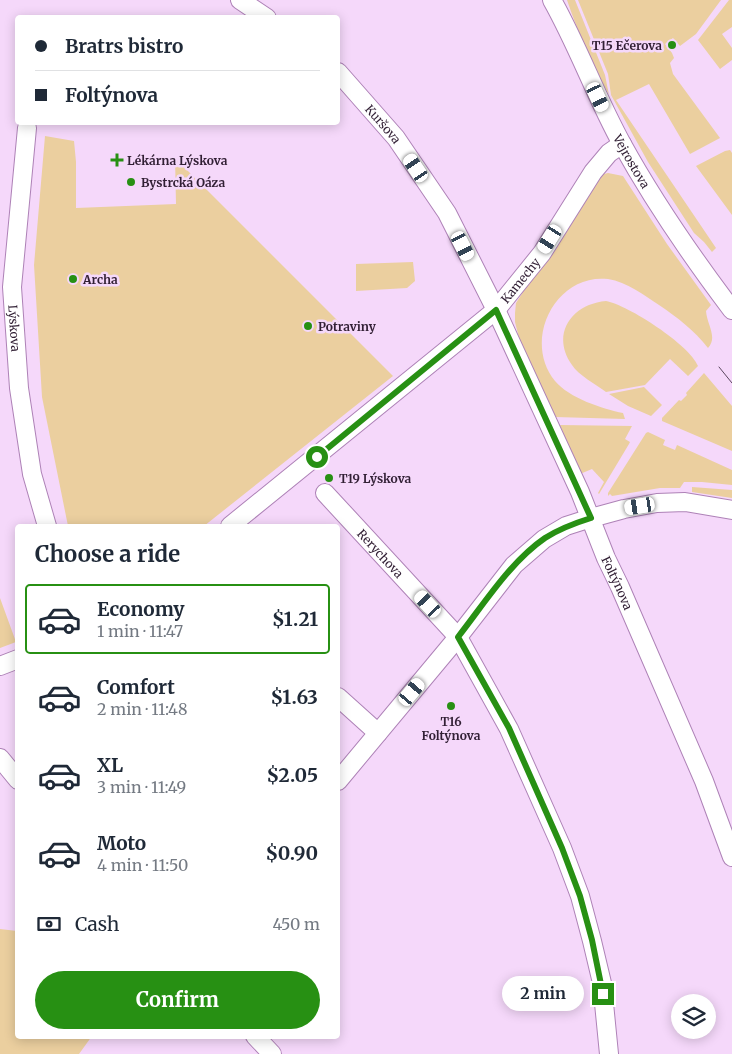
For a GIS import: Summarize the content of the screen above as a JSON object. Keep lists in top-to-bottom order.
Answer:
{
  "streets": {
    "street": [
      "Kuršova",
      "Vejrostova",
      "Kamechy",
      "Lýskova",
      "Rerychova",
      "Foltýnova"
    ]
  },
  "crossings": [
    ["Kuršova", "Kamechy"],
    ["Kuršova", "Foltýnova"],
    ["Vejrostova", "Kamechy"],
    ["Kamechy", "Foltýnova"]
  ],
  "places": {
    "other": [
      "T15 Ečerova",
      "Bystrcká Oáza",
      "Archa",
      "Potraviny",
      "T19 Lýskova",
      "T16 Foltýnova"
    ],
    "health": ["Lékárna Lýskova"]
  },
  "page": {
    "banner": ["Bratrs bistro", "Foltýnova"],
    "heading": "Choose a ride",
    "list": [
      {
        "name": "Economy",
        "note": "1 min · 11:47",
        "value": "$1.21"
      },
      {
        "name": "Comfort",
        "note": "2 min · 11:48",
        "value": "$1.63"
      },
      {
        "name": "XL",
        "note": "3 min · 11:49",
        "value": "$2.05"
      },
      {
        "name": "Moto",
        "note": "4 min · 11:50",
        "value": "$0.90"
      }
    ],
    "pay": ["Cash", "450 m"],
    "buttons": "Confirm",
    "bubble": "2 min"
  }
}
